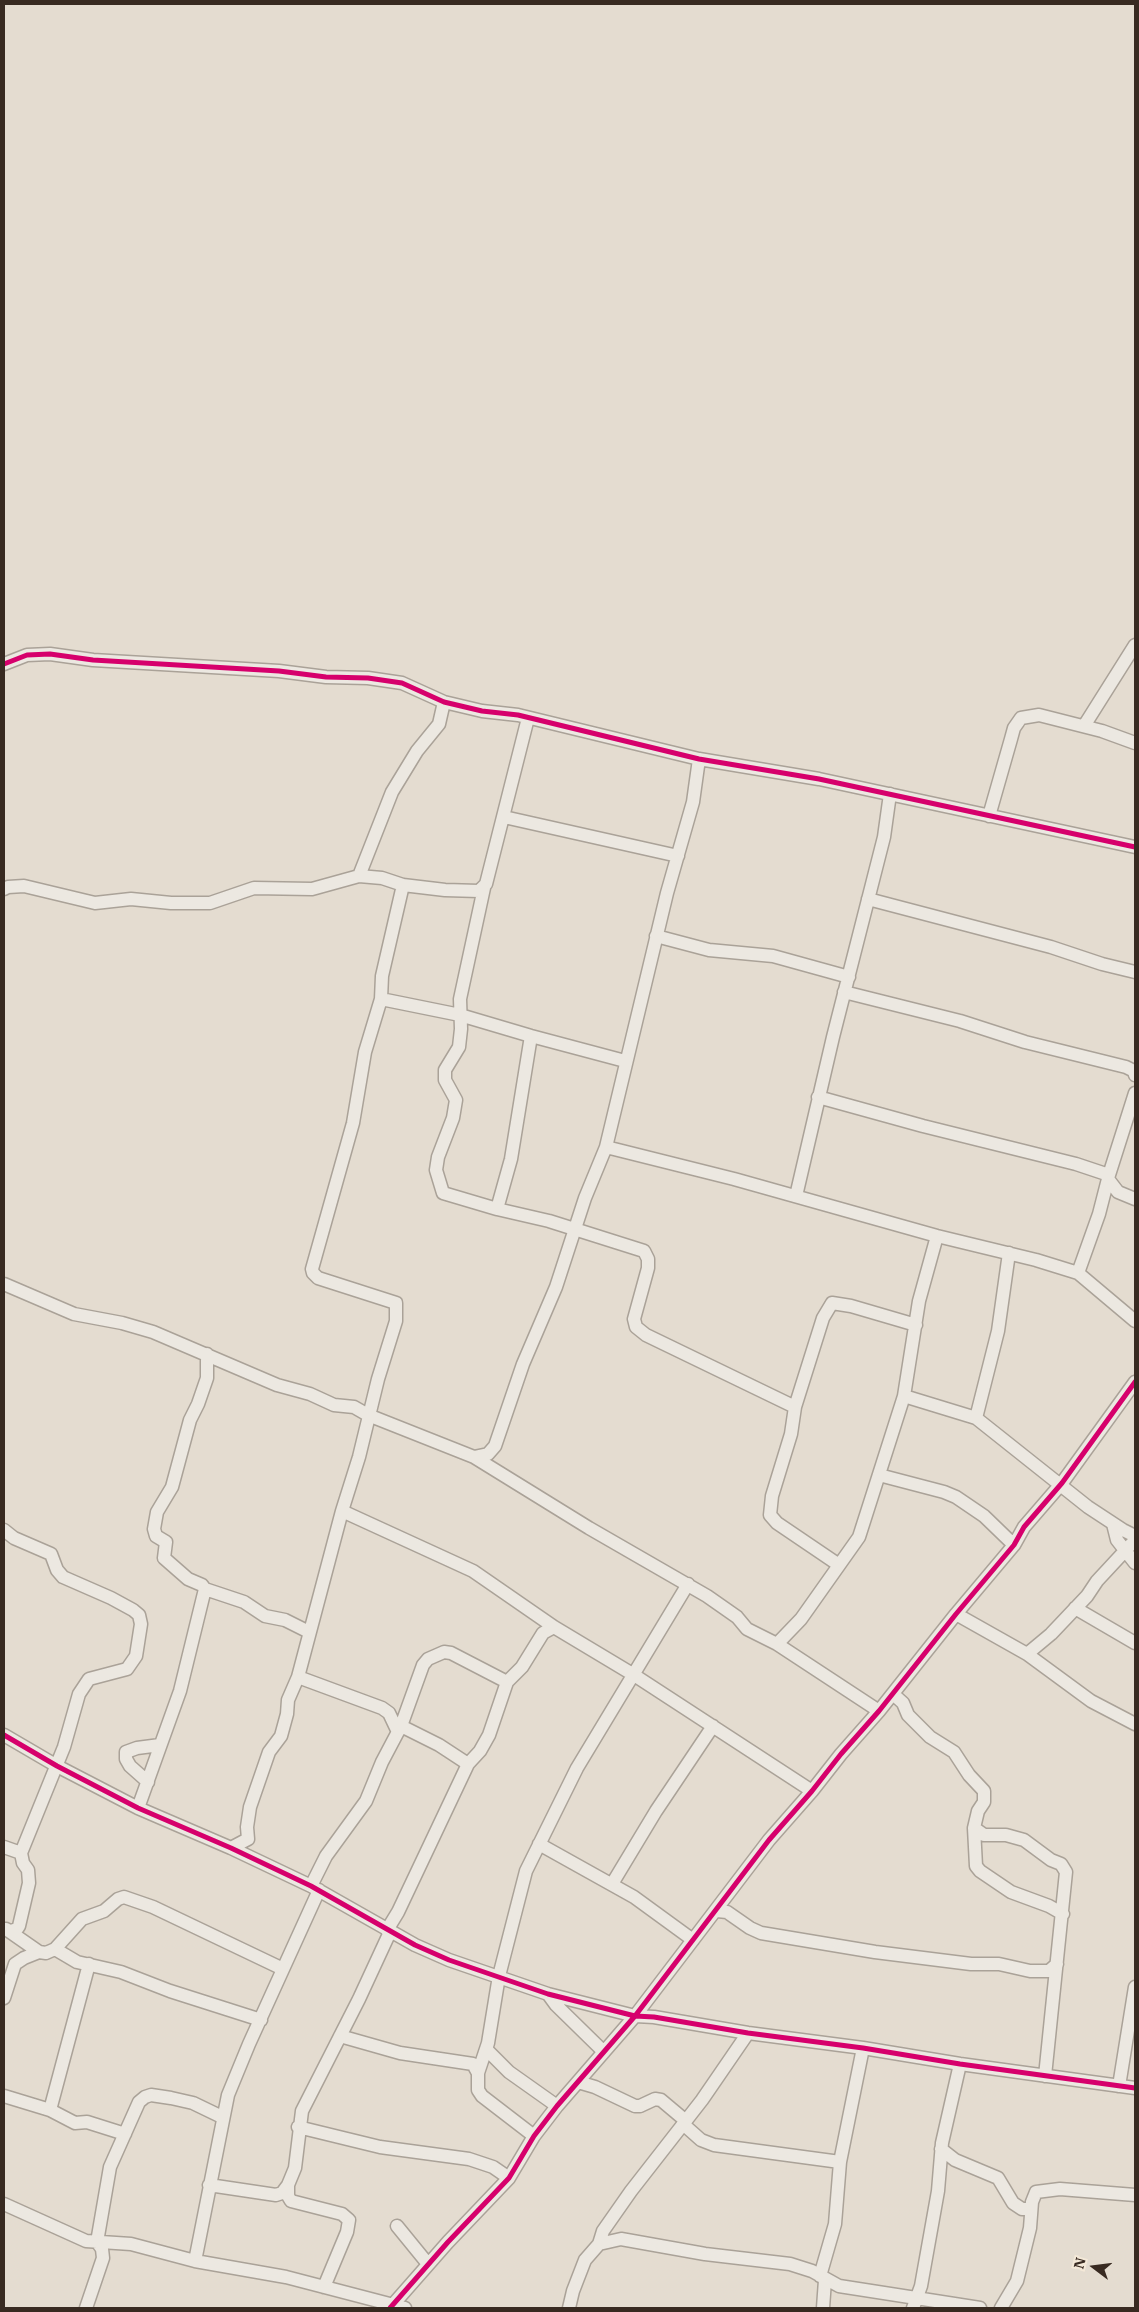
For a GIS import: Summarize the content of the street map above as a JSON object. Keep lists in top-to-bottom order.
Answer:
{
  "north": "left"
}
